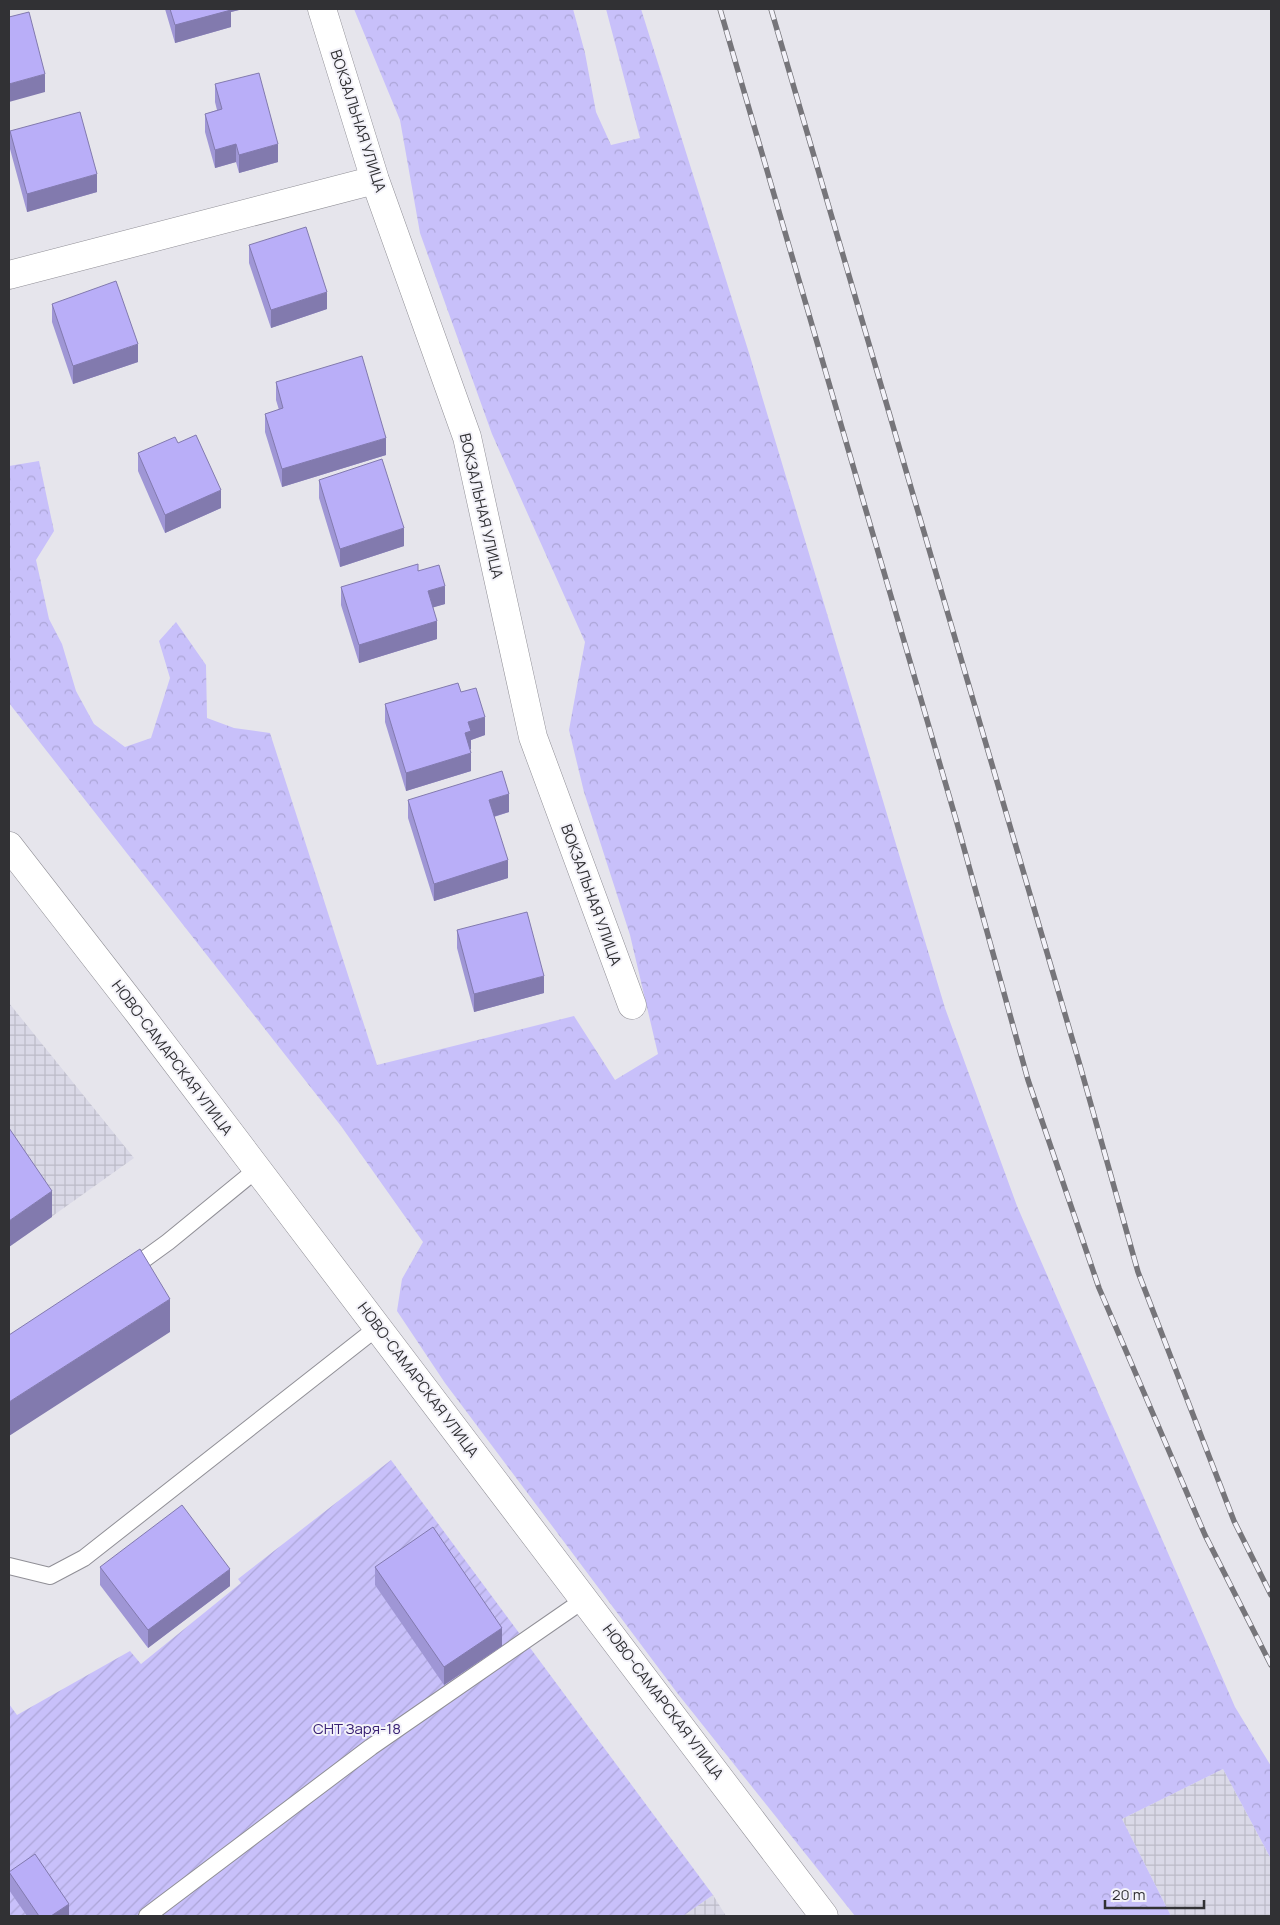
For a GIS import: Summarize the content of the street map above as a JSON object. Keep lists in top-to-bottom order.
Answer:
{
  "streets": {
    "street": ["ВОКЗАЛЬНАЯ УЛИЦА", "НОВО-САМАРСКАЯ УЛИЦА"]
  },
  "parks": ["СНТ Заря-18"],
  "scale_bar": "20 m"
}
